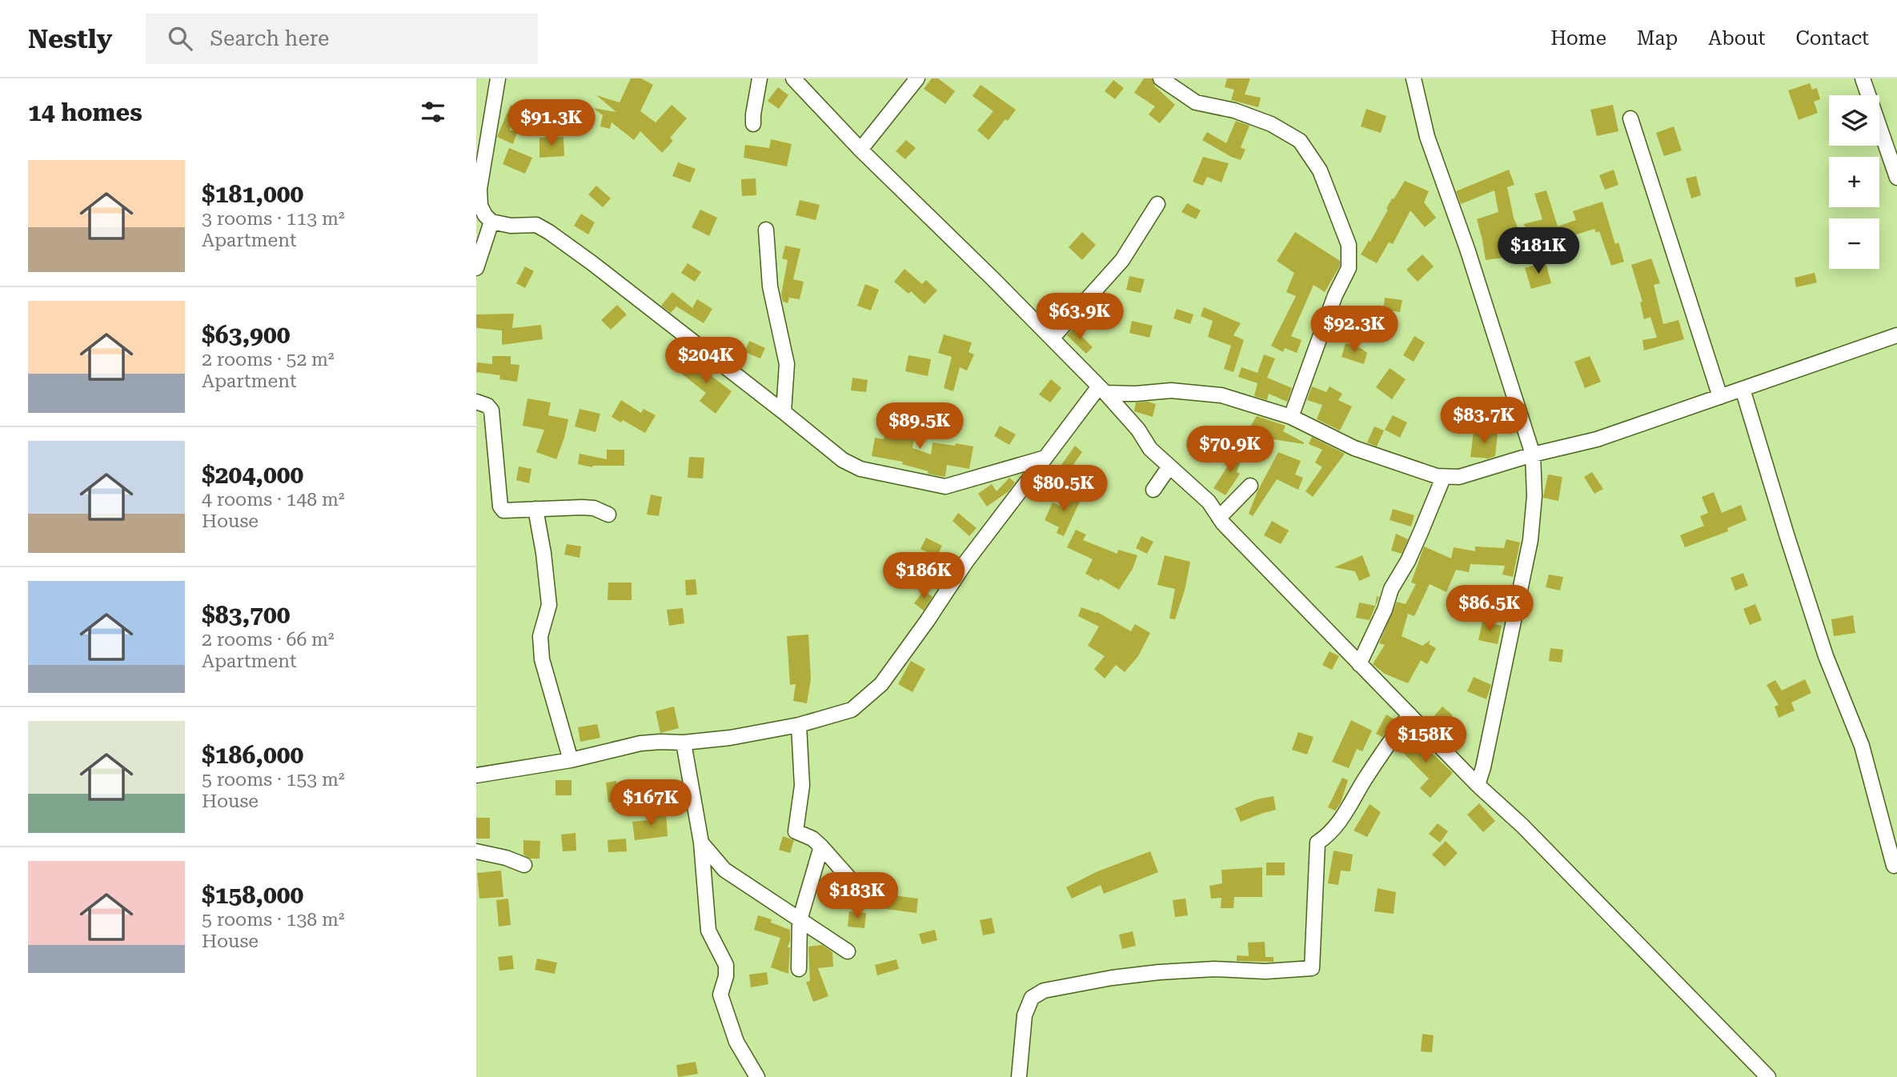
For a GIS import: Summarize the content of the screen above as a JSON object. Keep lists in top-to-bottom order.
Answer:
{
  "page": {
    "header": "Nestly",
    "search": "Search here",
    "nav": [
      "Home",
      "Map",
      "About",
      "Contact"
    ],
    "heading": "14 homes",
    "map_buttons": ["+", "−"],
    "price": [
      "$91.3K",
      "$181K",
      "$63.9K",
      "$92.3K",
      "$204K",
      "$83.7K",
      "$89.5K",
      "$70.9K",
      "$80.5K",
      "$186K",
      "$86.5K",
      "$158K",
      "$167K",
      "$183K"
    ],
    "list": [
      {
        "name": "$181,000",
        "note": "3 rooms · 113 m² · Apartment"
      },
      {
        "name": "$63,900",
        "note": "2 rooms · 52 m² · Apartment"
      },
      {
        "name": "$204,000",
        "note": "4 rooms · 148 m² · House"
      },
      {
        "name": "$83,700",
        "note": "2 rooms · 66 m² · Apartment"
      },
      {
        "name": "$186,000",
        "note": "5 rooms · 153 m² · House"
      },
      {
        "name": "$158,000",
        "note": "5 rooms · 138 m² · House"
      }
    ]
  }
}
